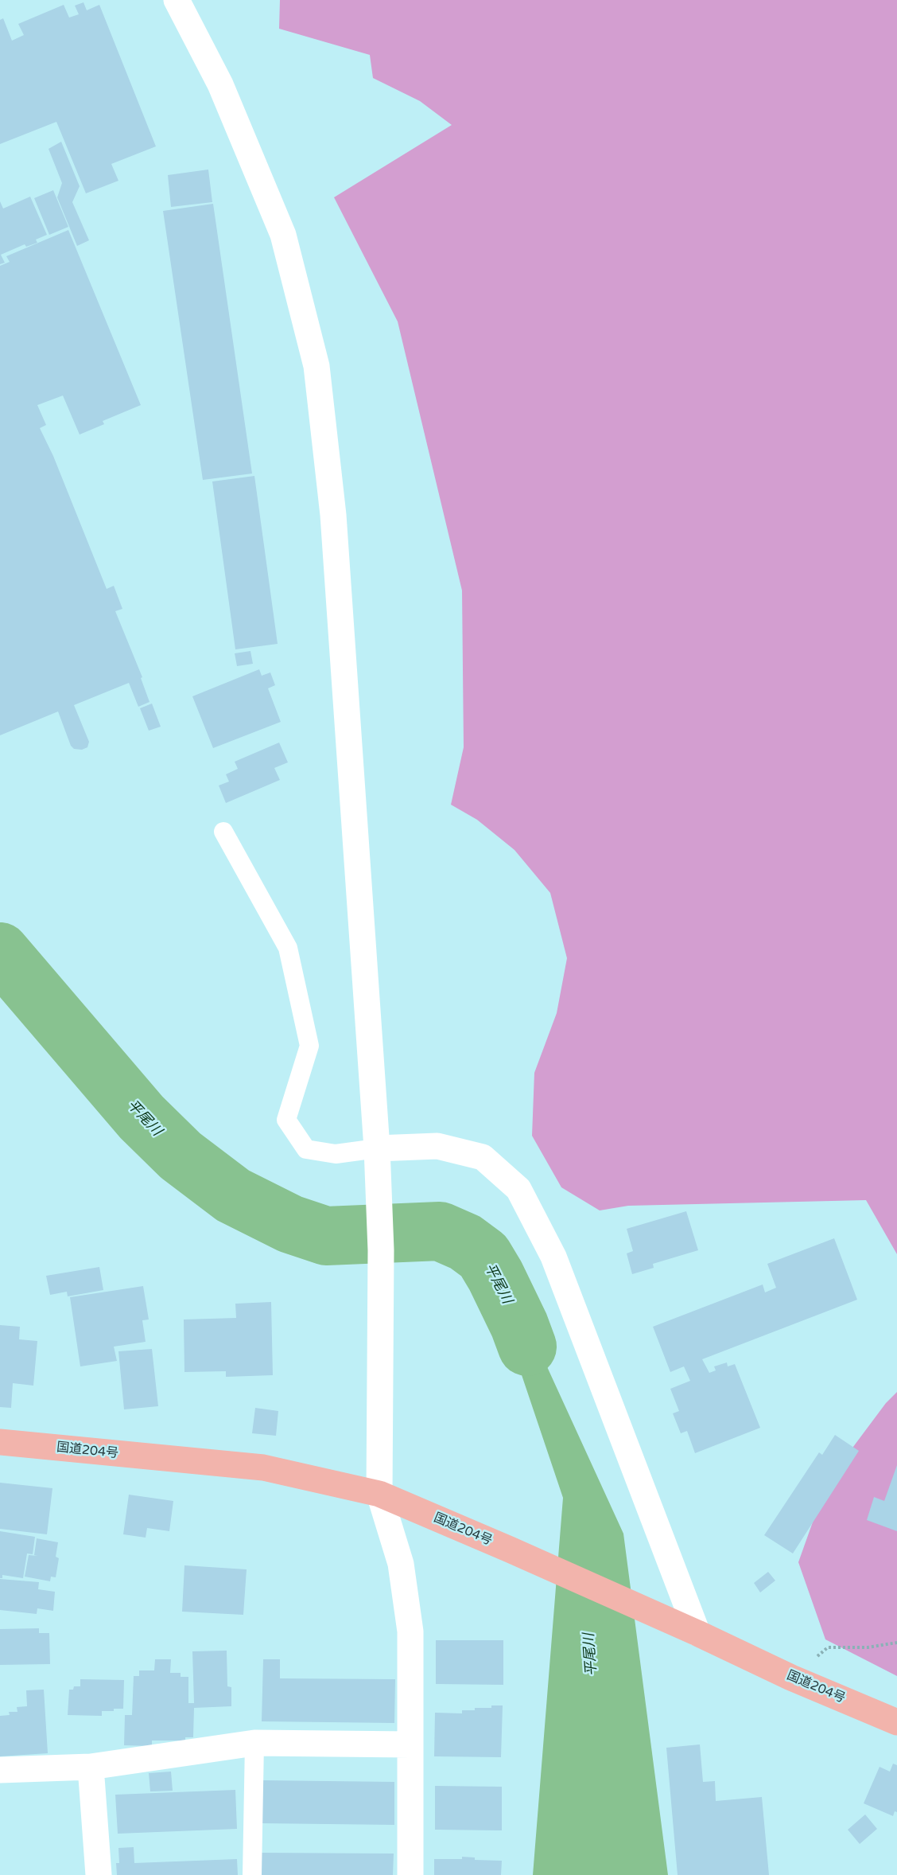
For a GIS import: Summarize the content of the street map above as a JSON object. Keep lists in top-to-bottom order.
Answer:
{
  "streets": {
    "highway": ["国道204号"]
  },
  "water": ["平尾川"]
}
